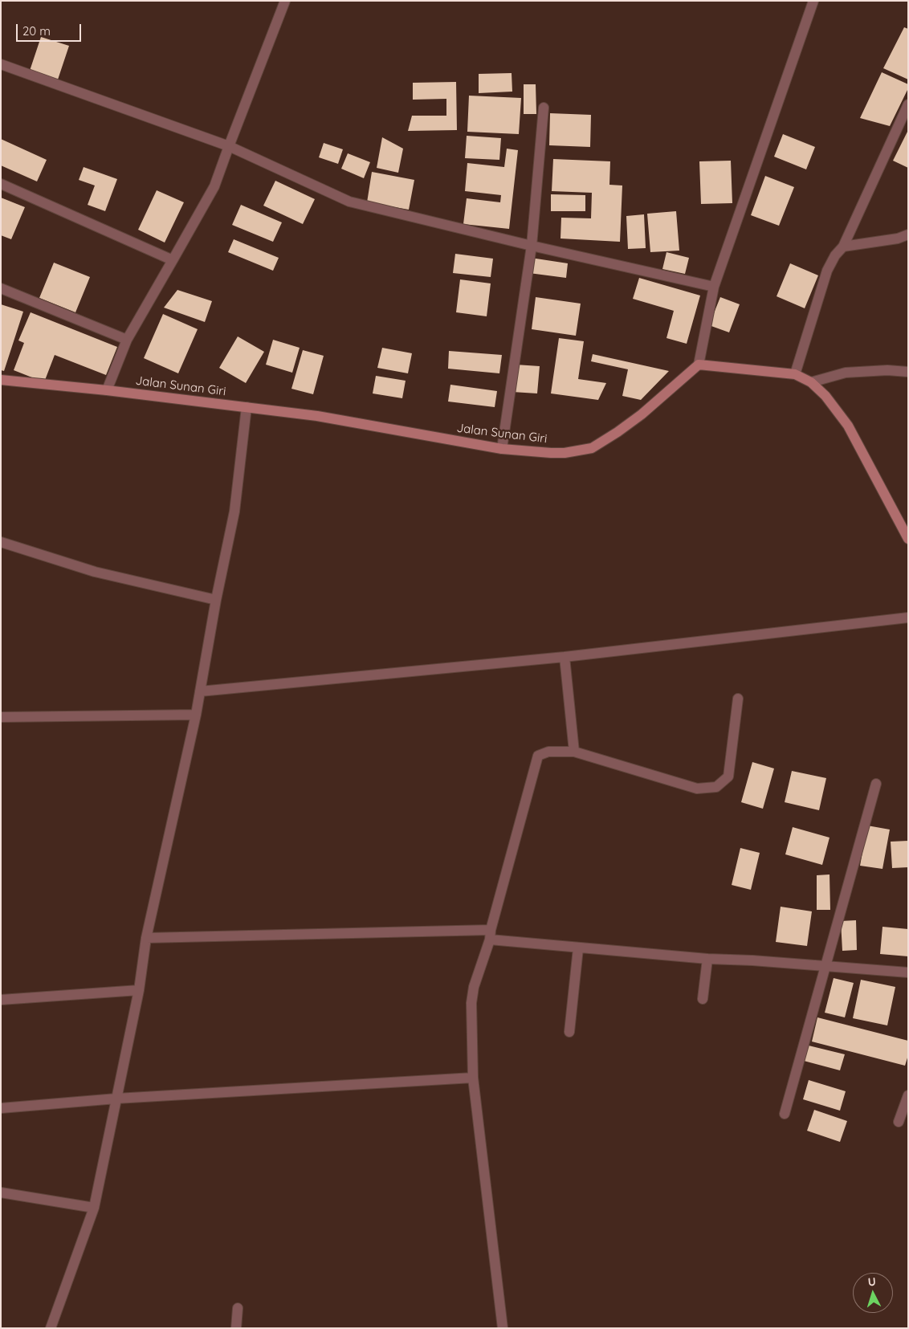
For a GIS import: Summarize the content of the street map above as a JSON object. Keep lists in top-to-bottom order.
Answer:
{
  "streets": {
    "street": ["Jalan Sunan Giri"]
  },
  "scale_bar": "20 m",
  "north": "top"
}
